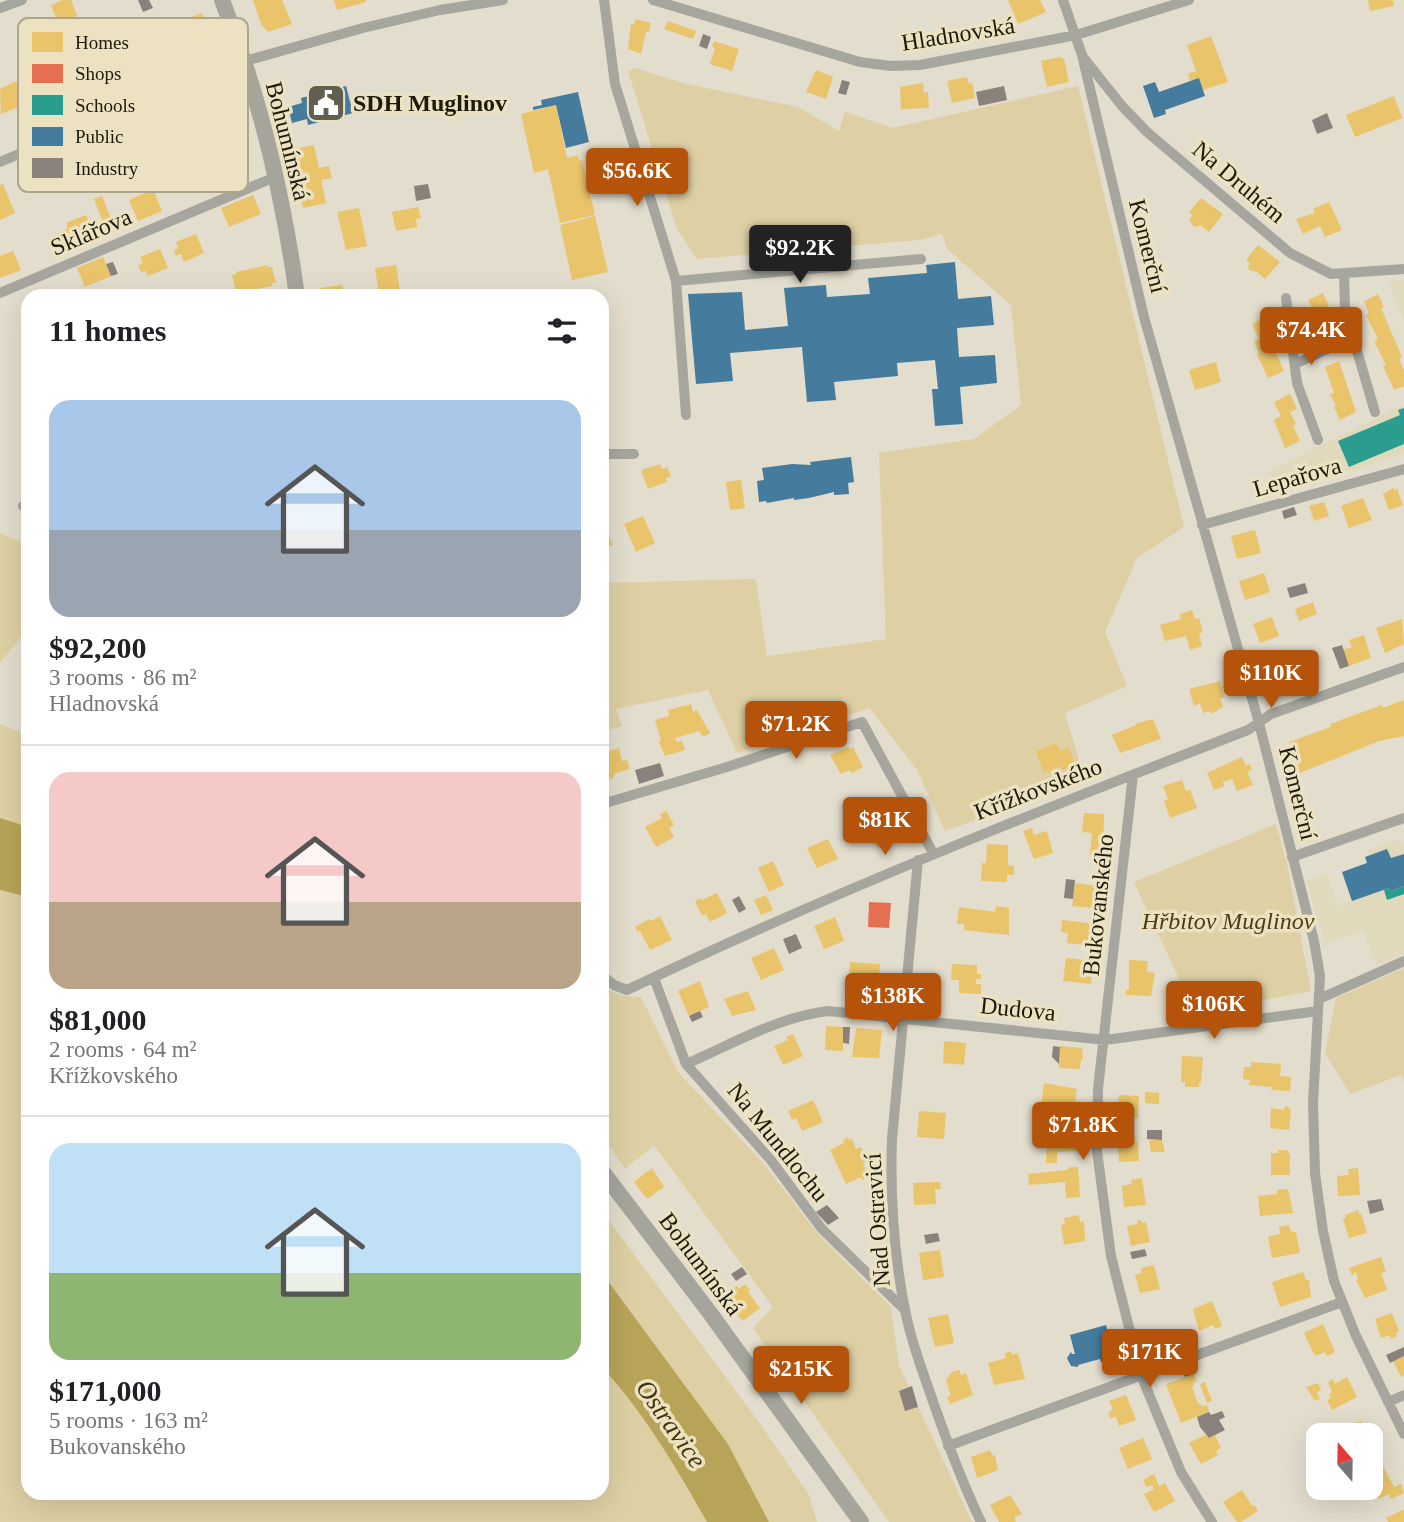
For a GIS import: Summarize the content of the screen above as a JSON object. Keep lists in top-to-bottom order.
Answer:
{
  "streets": {
    "main road": ["Bohumínská"],
    "street": [
      "Hladnovská",
      "Na Druhém",
      "Sklářova",
      "Komerční",
      "Lepařova",
      "Křížkovského",
      "Bukovanského",
      "Dudova",
      "Na Mundlochu",
      "Nad Ostravicí"
    ]
  },
  "crossings": [
    ["Hladnovská", "Komerční"],
    ["Bohumínská", "Sklářova"],
    ["Na Druhém", "Komerční"],
    ["Komerční", "Lepařova"],
    ["Komerční", "Křížkovského"],
    ["Křížkovského", "Bukovanského"],
    ["Křížkovského", "Na Mundlochu"],
    ["Křížkovského", "Nad Ostravicí"],
    ["Bukovanského", "Dudova"],
    ["Dudova", "Na Mundlochu"],
    ["Dudova", "Nad Ostravicí"],
    ["Na Mundlochu", "Nad Ostravicí"]
  ],
  "water": ["Ostravice"],
  "parks": ["Hřbitov Muglinov"],
  "places": {
    "public building": ["SDH Muglinov"]
  },
  "legend": [
    "Homes",
    "Shops",
    "Schools",
    "Public",
    "Industry"
  ],
  "north": "top",
  "page": {
    "price": [
      "$56.6K",
      "$92.2K",
      "$74.4K",
      "$110K",
      "$71.2K",
      "$81K",
      "$138K",
      "$106K",
      "$71.8K",
      "$171K",
      "$215K"
    ],
    "heading": "11 homes",
    "list": [
      {
        "name": "$92,200",
        "note": "3 rooms · 86 m² · Hladnovská"
      },
      {
        "name": "$81,000",
        "note": "2 rooms · 64 m² · Křížkovského"
      },
      {
        "name": "$171,000",
        "note": "5 rooms · 163 m² · Bukovanského"
      }
    ]
  }
}
